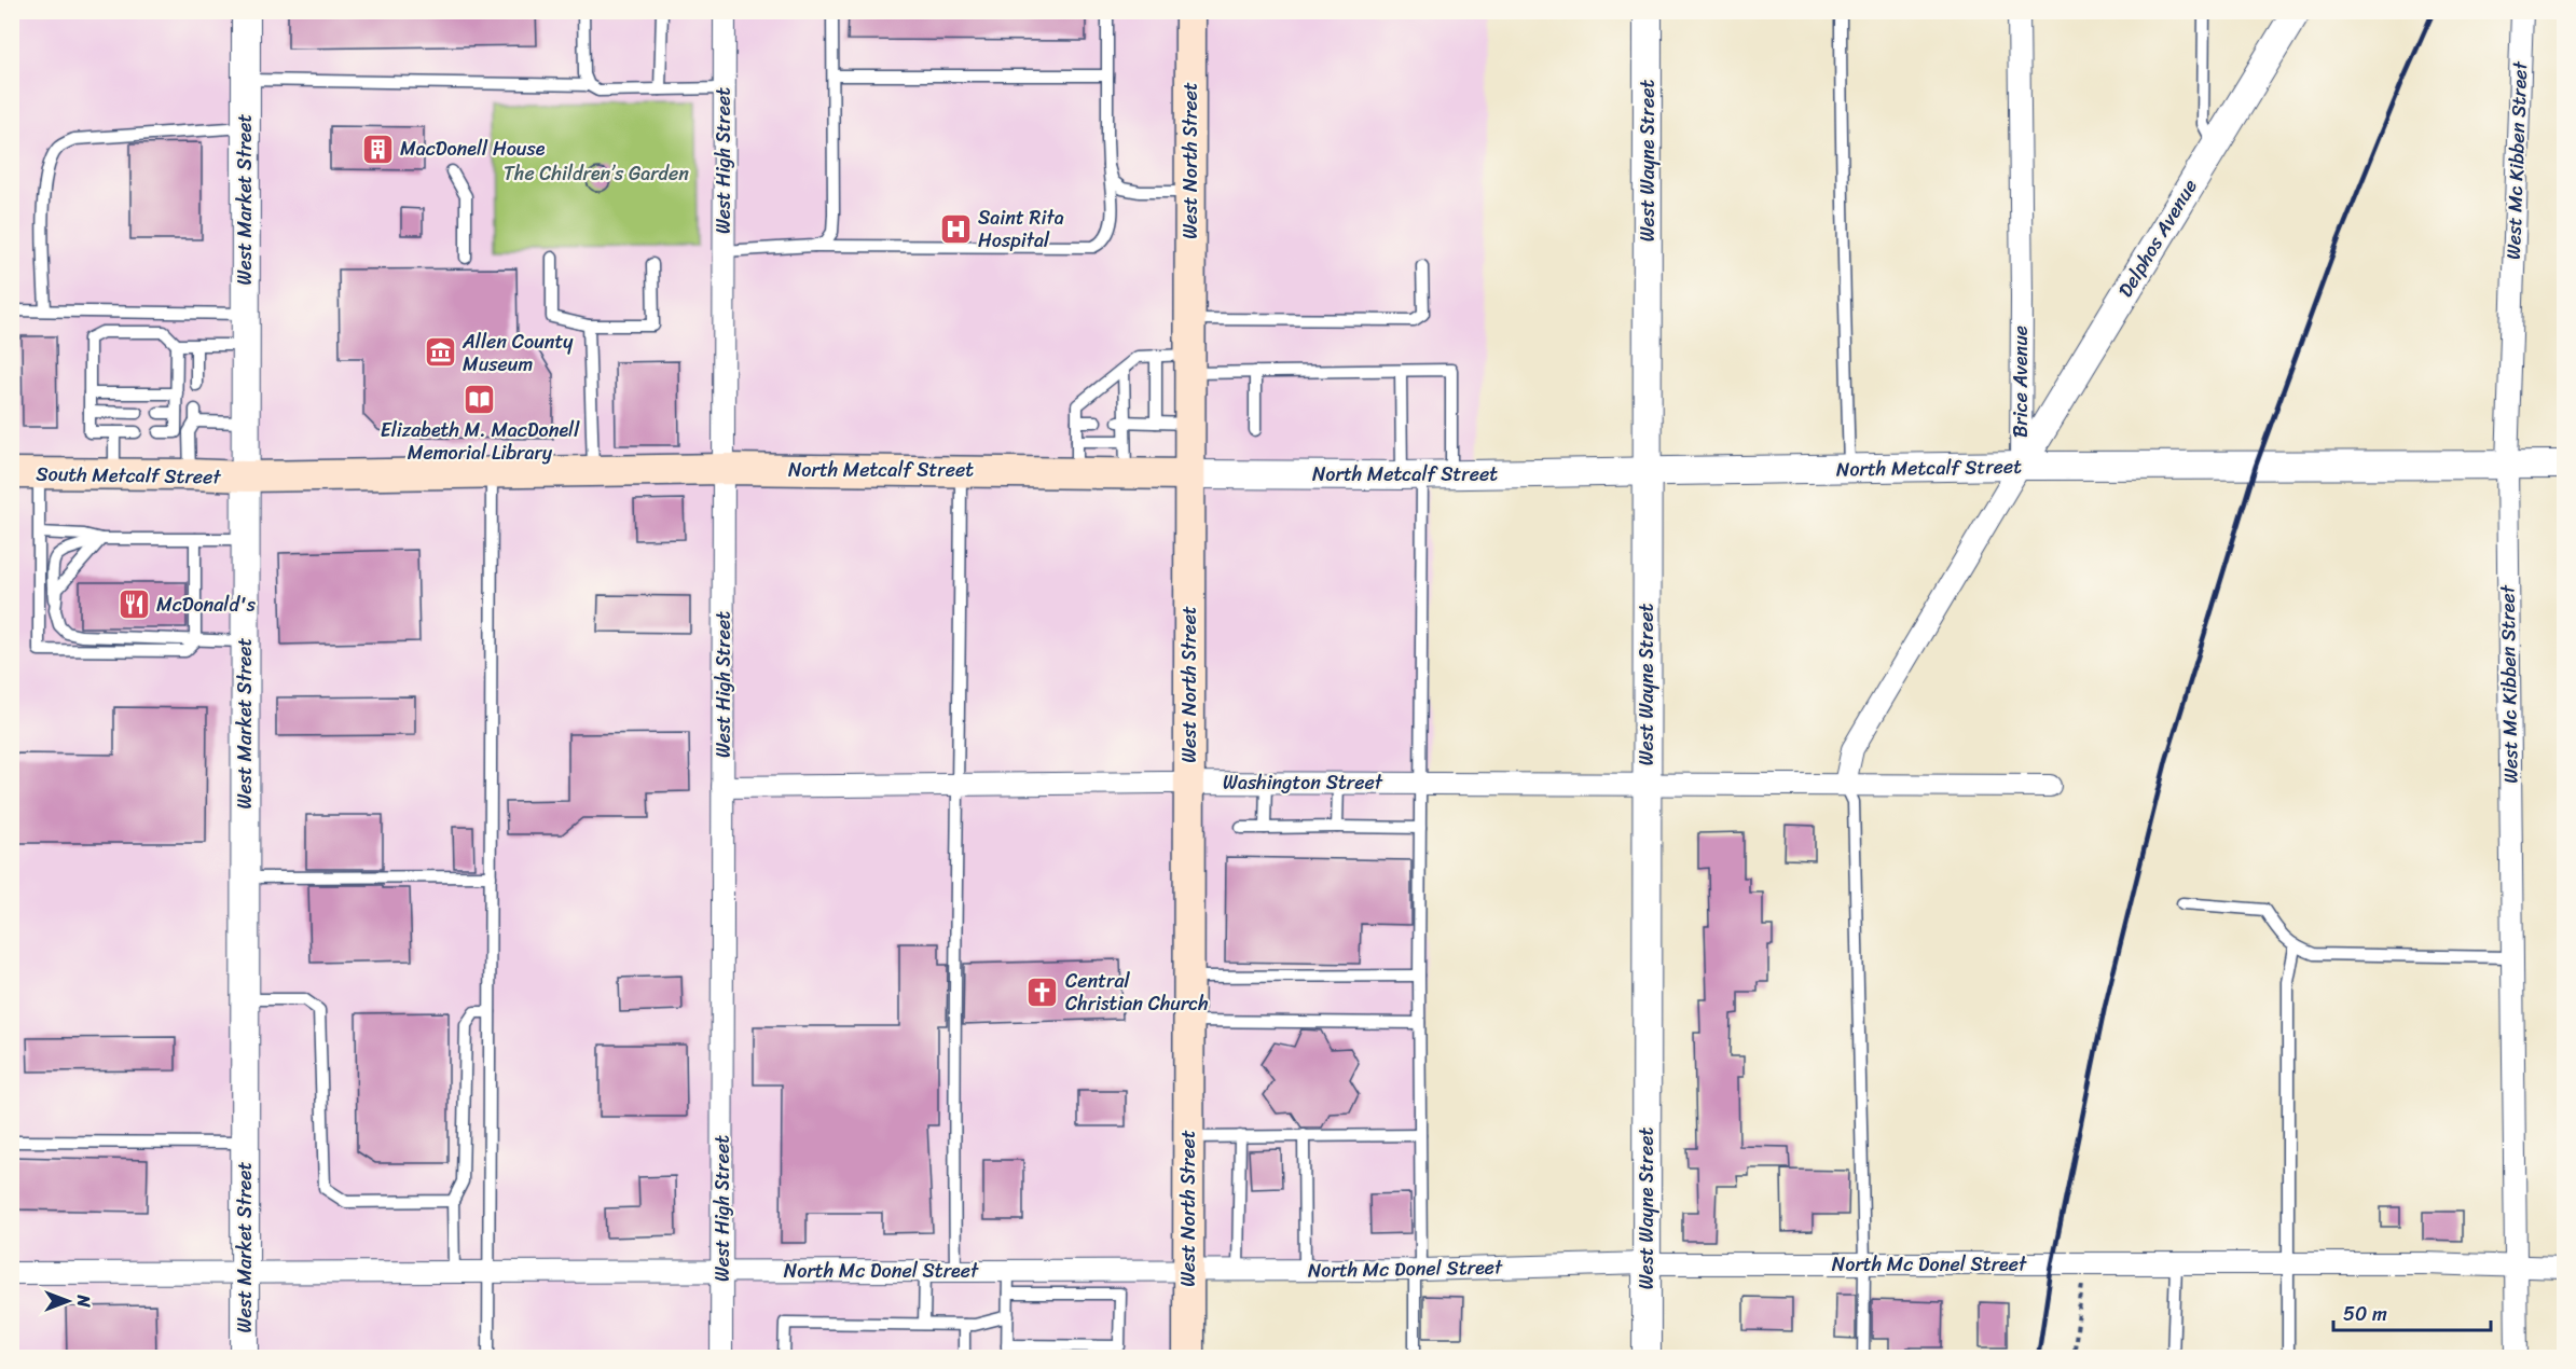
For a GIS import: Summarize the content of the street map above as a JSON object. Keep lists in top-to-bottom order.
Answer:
{
  "streets": {
    "main road": ["West North Street", "North Metcalf Street", "South Metcalf Street"],
    "street": [
      "West High Street",
      "West Wayne Street",
      "West Mc Kibben Street",
      "West Market Street",
      "Delphos Avenue",
      "Brice Avenue",
      "Washington Street",
      "North Mc Donel Street"
    ]
  },
  "crossings": [
    ["West High Street", "North Metcalf Street"],
    ["West High Street", "Washington Street"],
    ["West High Street", "North Mc Donel Street"],
    ["West North Street", "North Metcalf Street"],
    ["West North Street", "Washington Street"],
    ["West North Street", "North Mc Donel Street"],
    ["West Wayne Street", "North Metcalf Street"],
    ["West Wayne Street", "Washington Street"],
    ["West Wayne Street", "North Mc Donel Street"],
    ["West Mc Kibben Street", "North Metcalf Street"],
    ["West Mc Kibben Street", "North Mc Donel Street"],
    ["West Market Street", "North Metcalf Street"],
    ["West Market Street", "South Metcalf Street"],
    ["West Market Street", "North Mc Donel Street"],
    ["Delphos Avenue", "Brice Avenue"],
    ["Delphos Avenue", "North Metcalf Street"],
    ["Brice Avenue", "North Metcalf Street"],
    ["Brice Avenue", "Washington Street"],
    ["North Metcalf Street", "South Metcalf Street"]
  ],
  "parks": ["The Children’s Garden"],
  "places": {
    "building": ["MacDonell House"],
    "hospital": ["Saint Rita Hospital"],
    "museum": ["Allen County Museum"],
    "library": ["Elizabeth M. MacDonell Memorial Library"],
    "restaurant": ["McDonald's"],
    "church": ["Central Christian Church"]
  },
  "scale_bar": "50 m",
  "north": "right"
}
